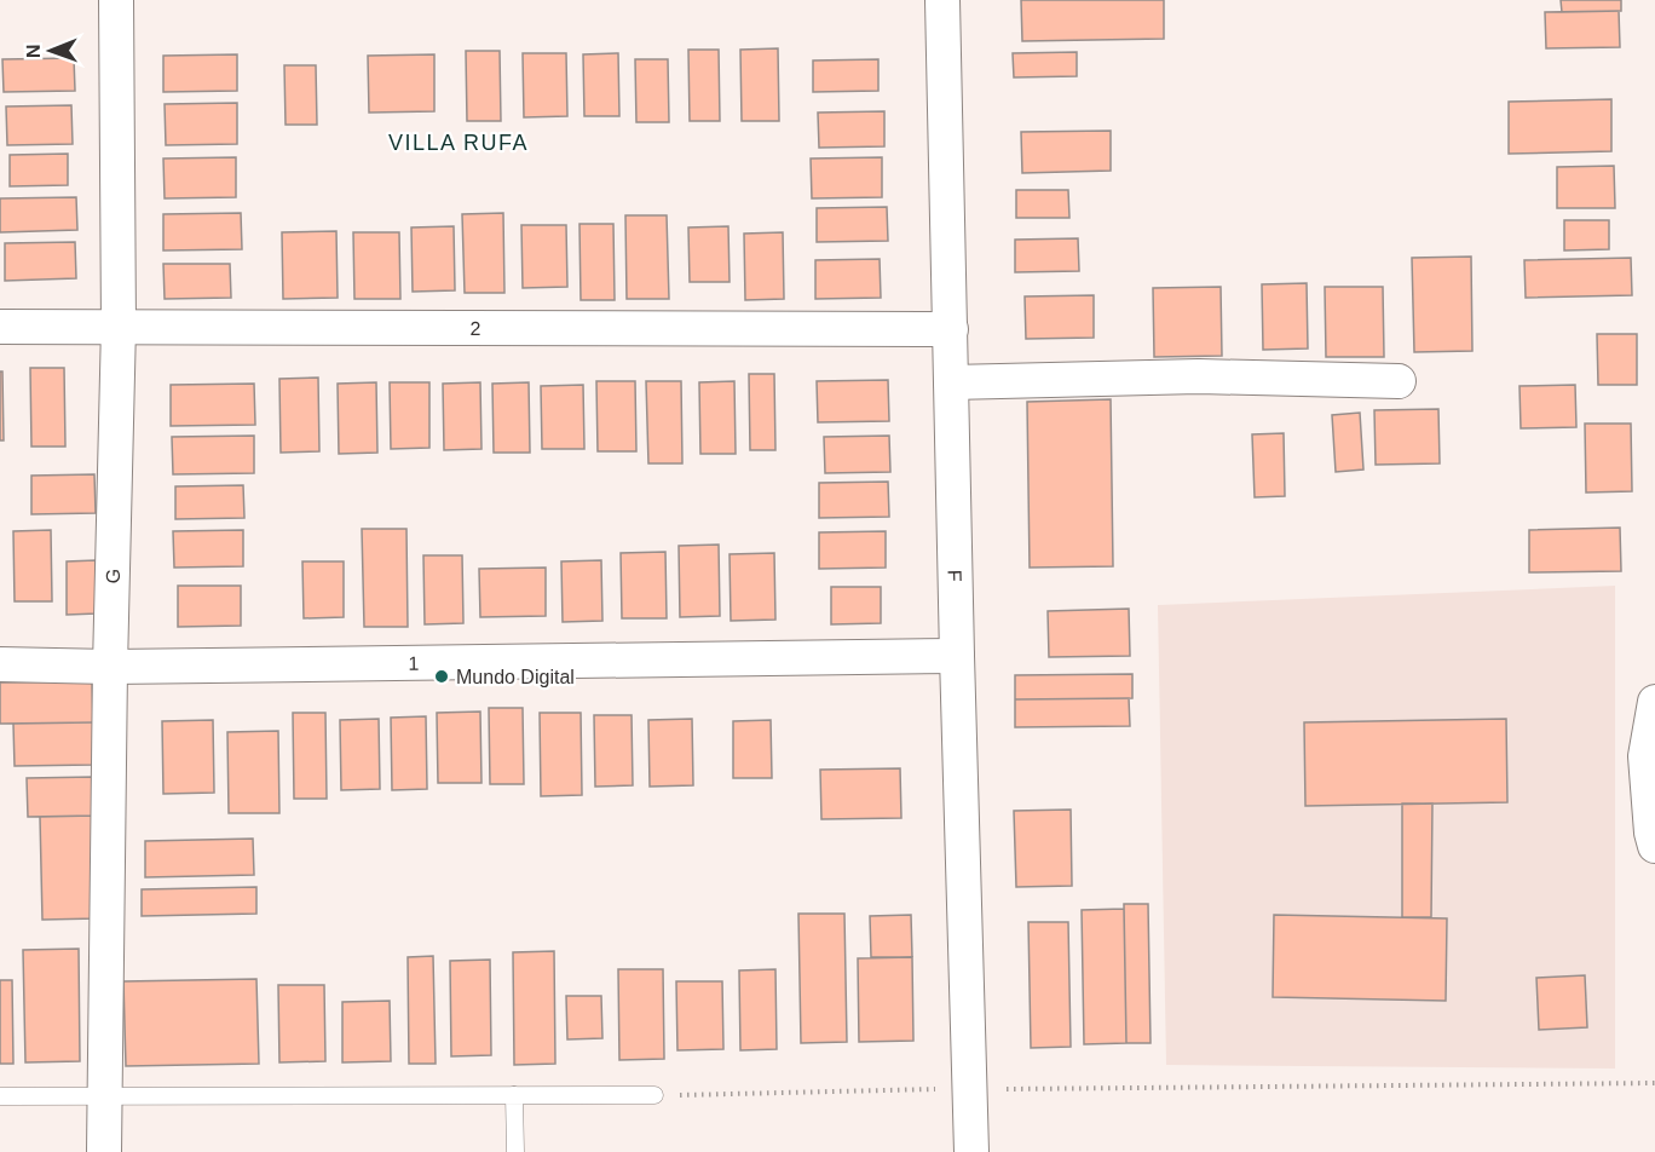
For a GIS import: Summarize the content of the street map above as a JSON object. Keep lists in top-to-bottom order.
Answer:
{
  "streets": {
    "street": [
      "2",
      "G",
      "F",
      "1"
    ]
  },
  "crossings": [
    ["2", "G"],
    ["2", "F"],
    ["G", "1"],
    ["F", "1"]
  ],
  "districts": ["VILLA RUFA"],
  "places": ["Mundo Digital"],
  "north": "left"
}
